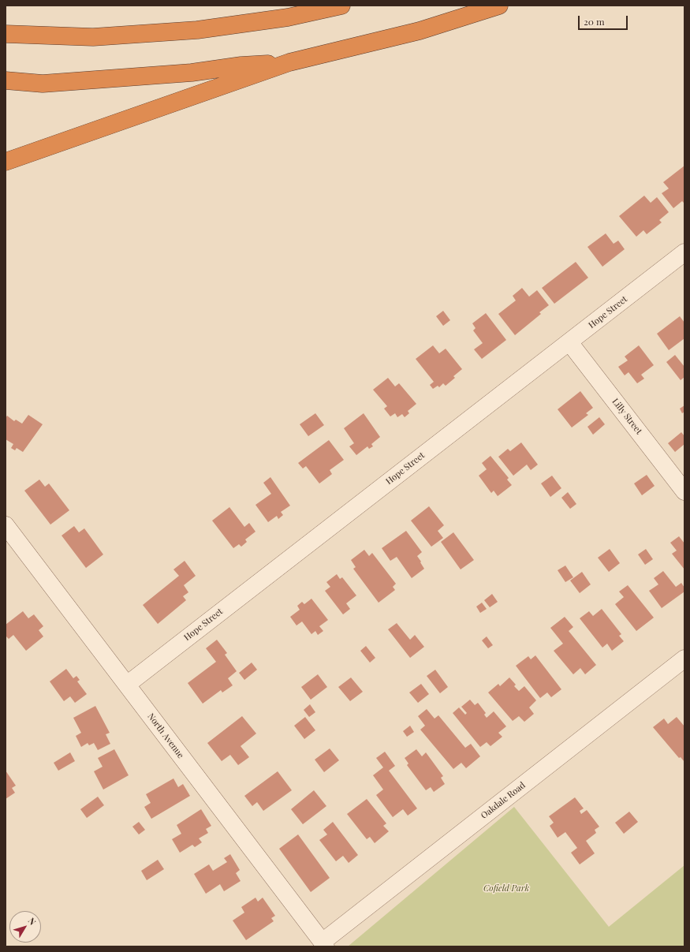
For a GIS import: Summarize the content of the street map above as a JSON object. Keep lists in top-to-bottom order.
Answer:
{
  "streets": {
    "street": [
      "Hope Street",
      "Lilly Street",
      "North Avenue",
      "Oakdale Road"
    ]
  },
  "crossings": [
    ["Hope Street", "Lilly Street"],
    ["Hope Street", "North Avenue"],
    ["North Avenue", "Oakdale Road"]
  ],
  "parks": ["Cofield Park"],
  "scale_bar": "20 m",
  "north": "top right"
}
